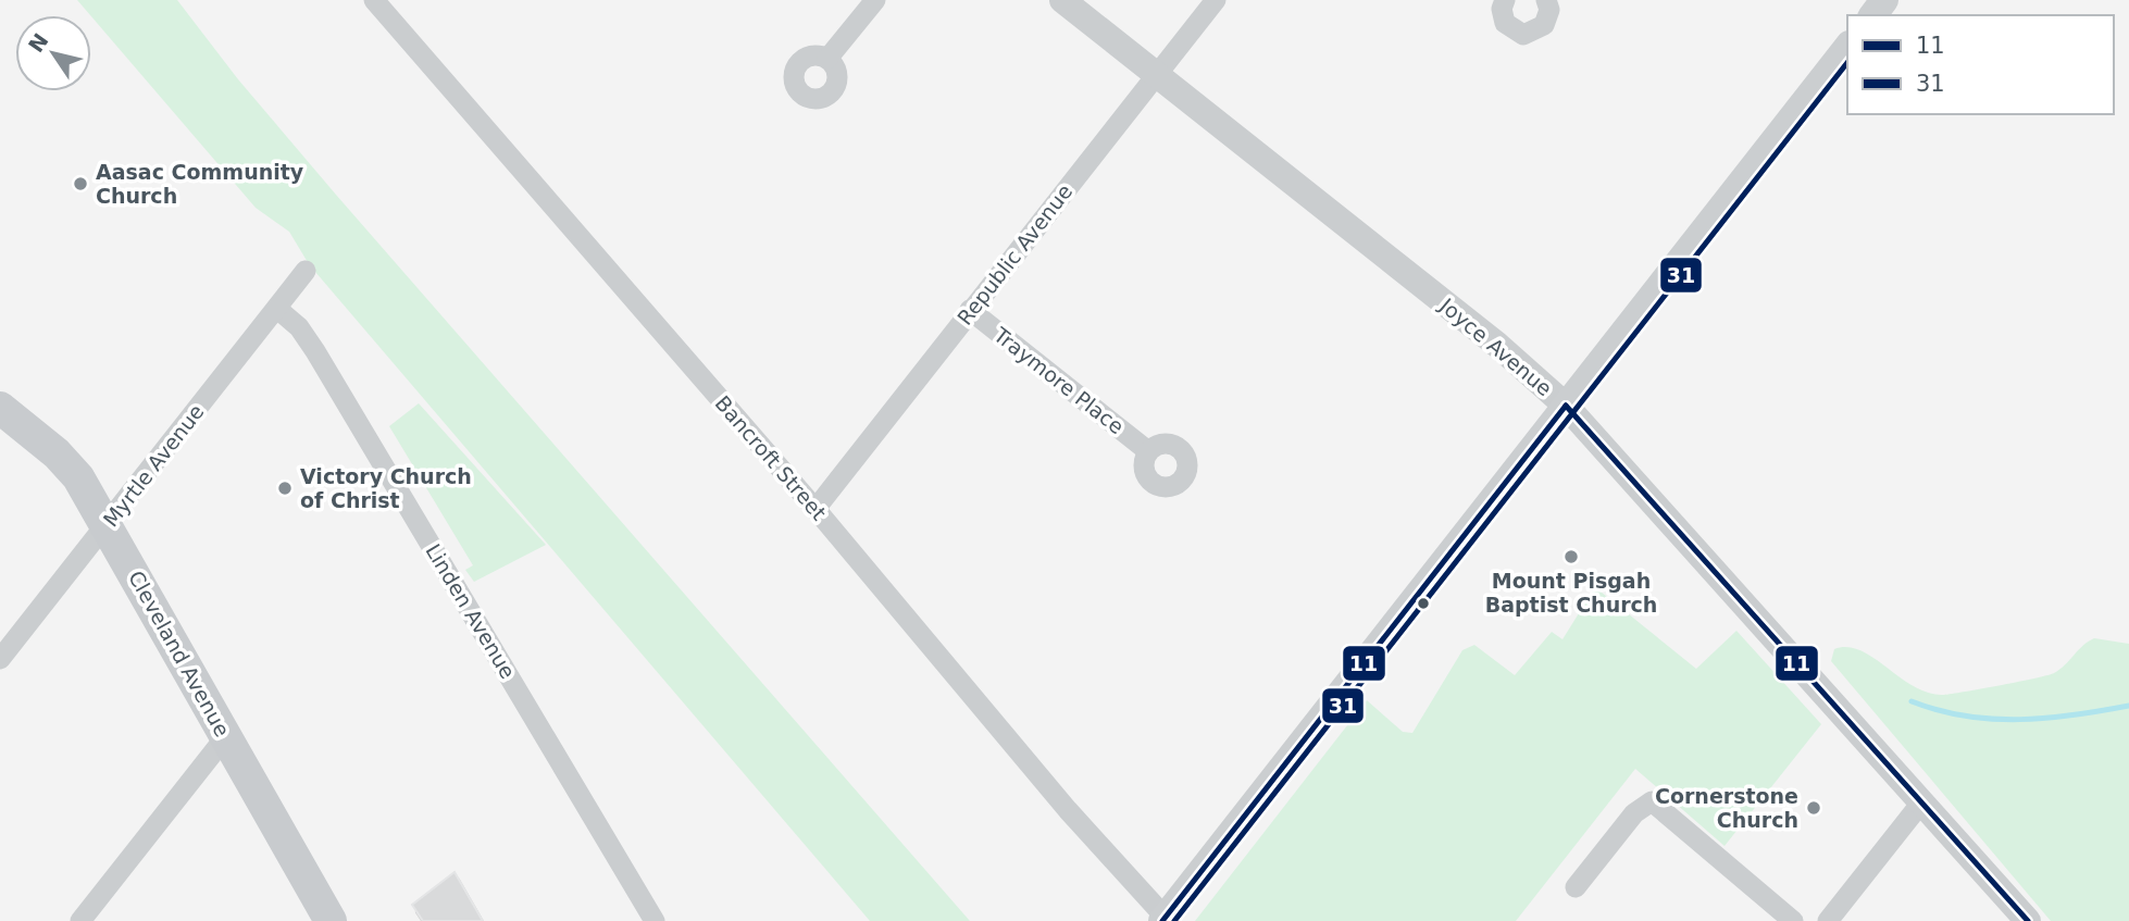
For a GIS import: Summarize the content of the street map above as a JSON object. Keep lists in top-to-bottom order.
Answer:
{
  "streets": {
    "main road": ["Cleveland Avenue"],
    "street": [
      "Republic Avenue",
      "Joyce Avenue",
      "Traymore Place",
      "Bancroft Street",
      "Myrtle Avenue",
      "Linden Avenue"
    ]
  },
  "crossings": [
    ["Republic Avenue", "Joyce Avenue"],
    ["Republic Avenue", "Traymore Place"],
    ["Republic Avenue", "Bancroft Street"],
    ["Myrtle Avenue", "Linden Avenue"],
    ["Myrtle Avenue", "Cleveland Avenue"]
  ],
  "places": [
    "Aasac Community Church",
    "Victory Church of Christ",
    "Mount Pisgah Baptist Church",
    "Cornerstone Church"
  ],
  "lines": ["transit line 31", "transit line 11"],
  "legend": ["11", "31"],
  "north": "top left"
}
